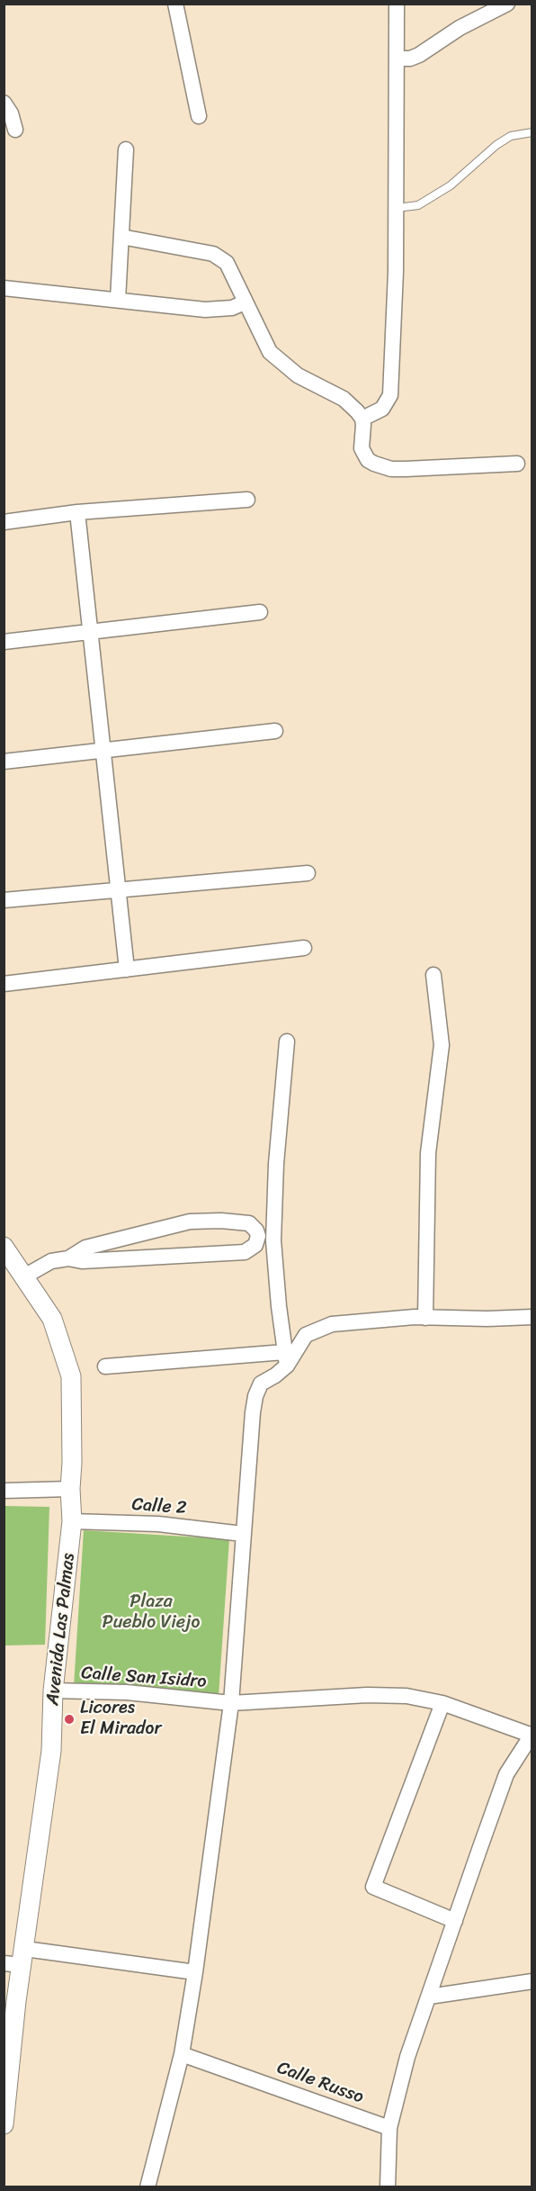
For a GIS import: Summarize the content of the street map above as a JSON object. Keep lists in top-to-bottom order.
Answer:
{
  "streets": {
    "street": [
      "Calle 2",
      "Avenida Las Palmas",
      "Calle San Isidro",
      "Calle Russo"
    ]
  },
  "crossings": [
    ["Calle 2", "Avenida Las Palmas"],
    ["Avenida Las Palmas", "Calle San Isidro"]
  ],
  "parks": ["Plaza Pueblo Viejo"],
  "places": ["Licores El Mirador"]
}
